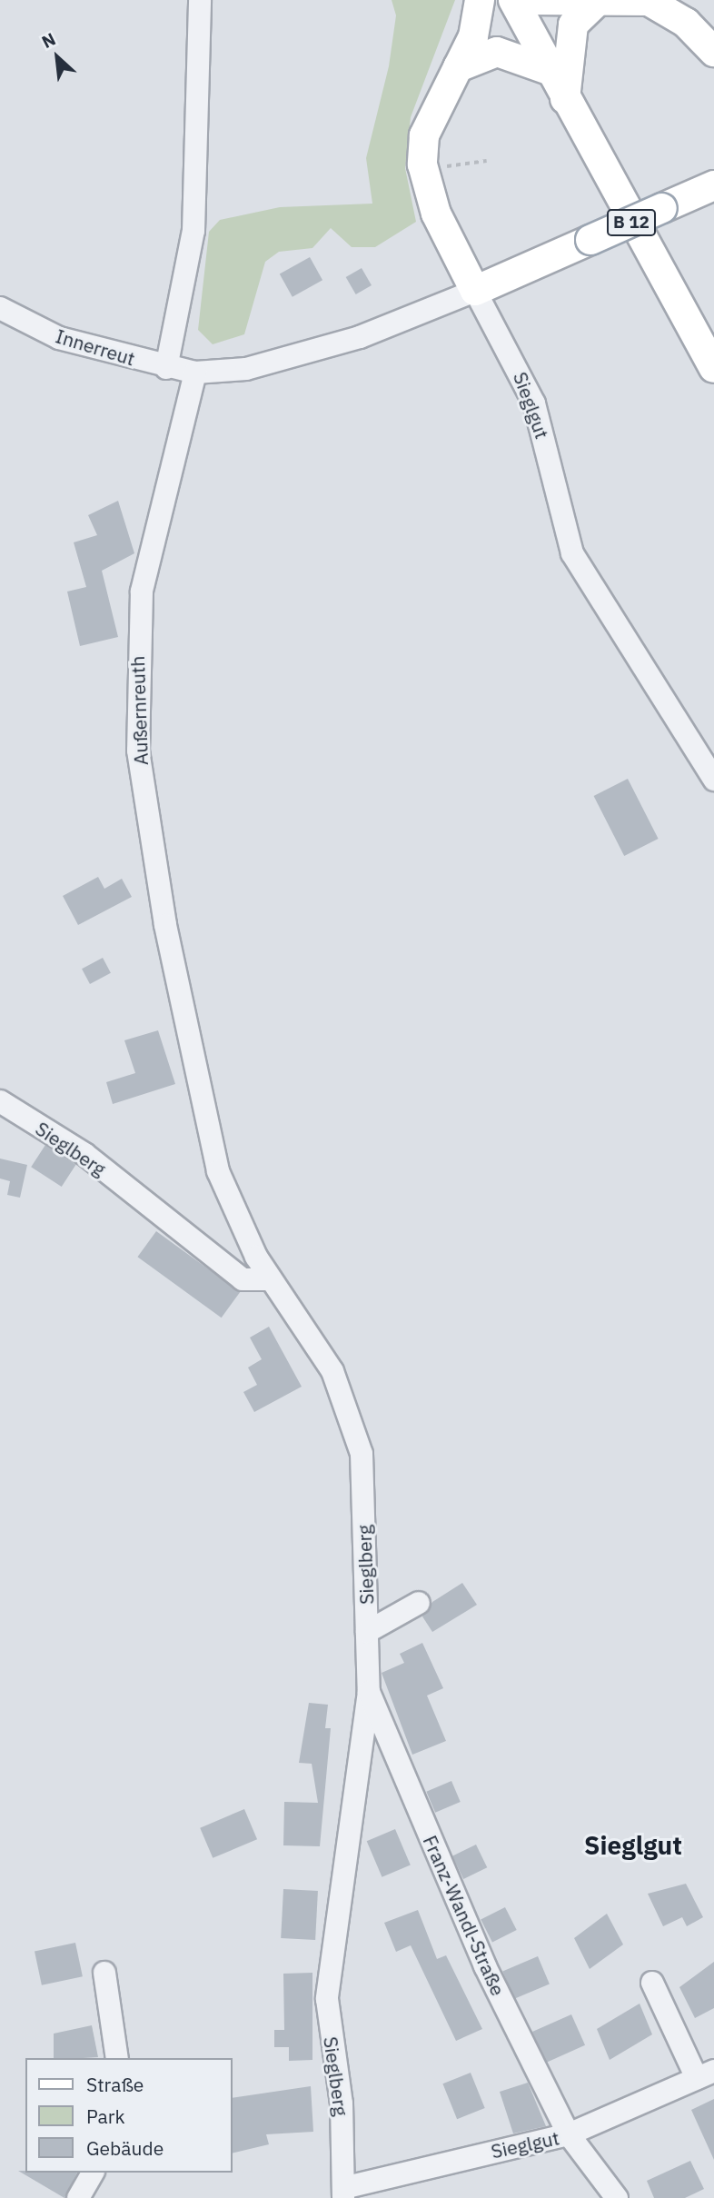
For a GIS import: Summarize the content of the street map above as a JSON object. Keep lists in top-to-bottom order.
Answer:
{
  "streets": {
    "main road": ["B 12"],
    "street": [
      "Innerreut",
      "Sieglgut",
      "Außernreuth",
      "Sieglberg",
      "Franz-Wandl-Straße"
    ]
  },
  "crossings": [
    ["Innerreut", "Außernreuth"],
    ["Sieglgut", "Sieglberg"],
    ["Sieglgut", "Franz-Wandl-Straße"],
    ["Außernreuth", "Sieglberg"],
    ["Sieglberg", "Franz-Wandl-Straße"]
  ],
  "districts": ["Sieglgut"],
  "legend": ["Straße", "Park", "Gebäude"],
  "north": "top left"
}
